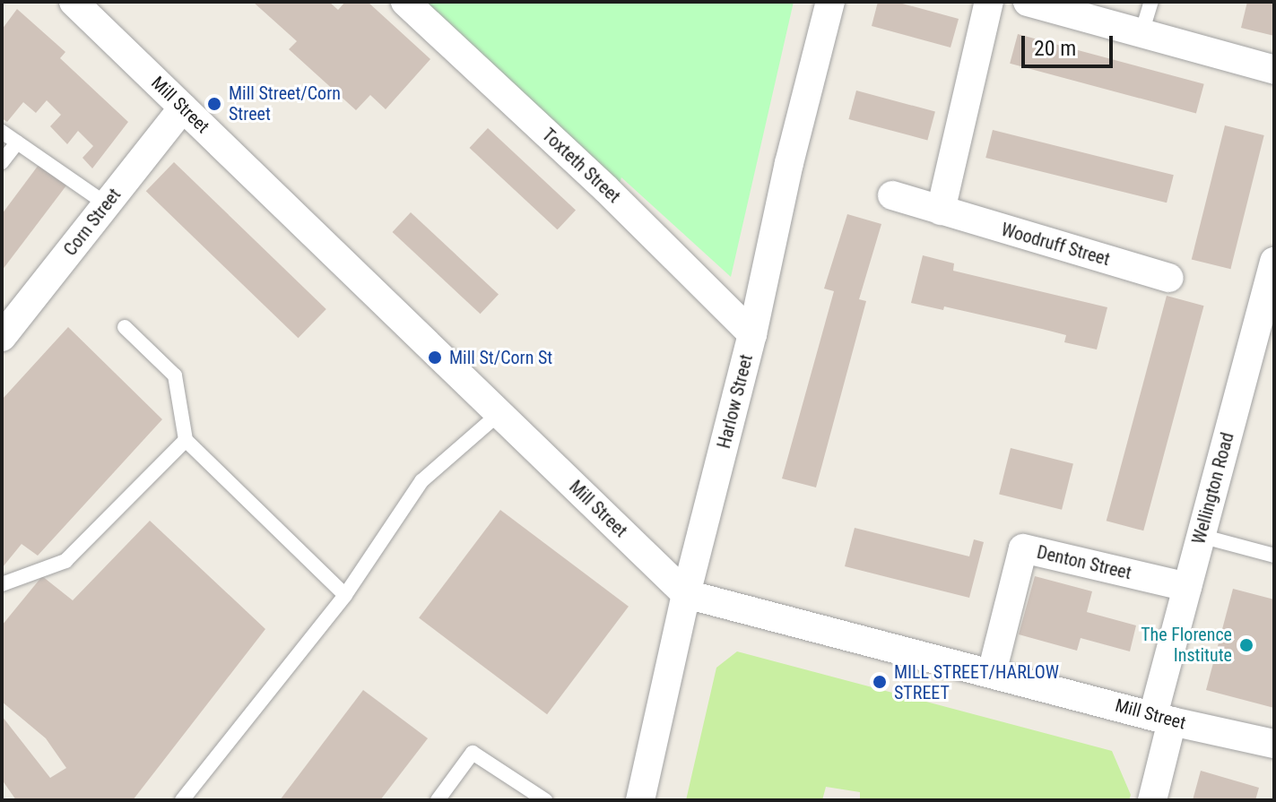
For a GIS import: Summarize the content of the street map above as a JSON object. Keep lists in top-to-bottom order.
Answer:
{
  "streets": {
    "street": [
      "Mill Street",
      "Toxteth Street",
      "Corn Street",
      "Woodruff Street",
      "Harlow Street",
      "Wellington Road",
      "Denton Street"
    ]
  },
  "crossings": [
    ["Mill Street", "Corn Street"],
    ["Mill Street", "Harlow Street"],
    ["Mill Street", "Wellington Road"],
    ["Mill Street", "Denton Street"],
    ["Toxteth Street", "Harlow Street"],
    ["Wellington Road", "Denton Street"]
  ],
  "places": [
    "Mill Street/Corn Street",
    "Mill St/Corn St",
    "The Florence Institute",
    "MILL STREET/HARLOW STREET"
  ],
  "scale_bar": "20 m"
}
